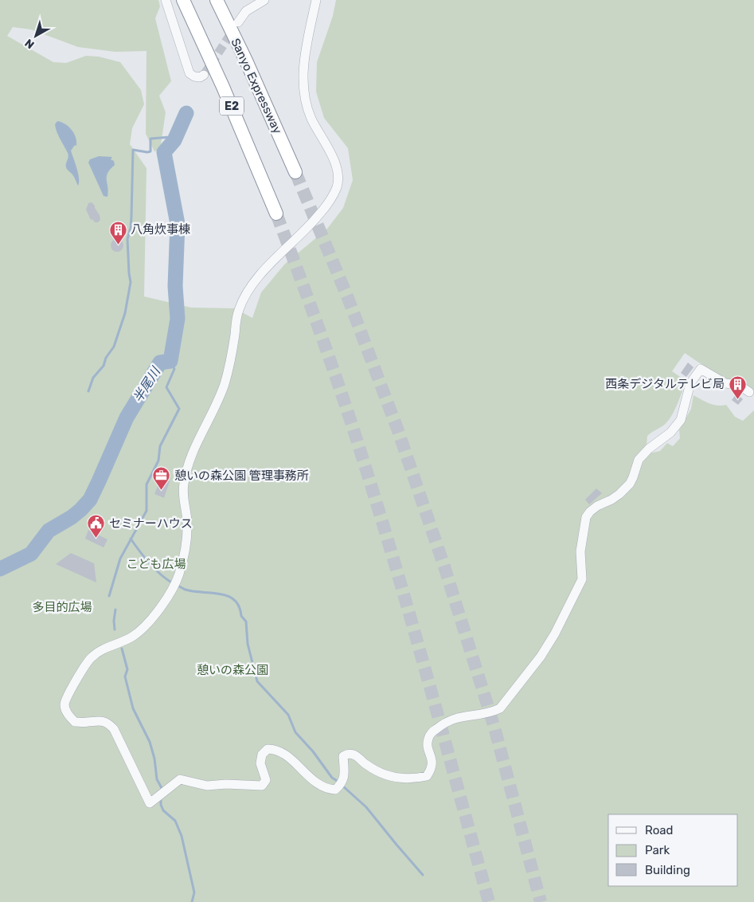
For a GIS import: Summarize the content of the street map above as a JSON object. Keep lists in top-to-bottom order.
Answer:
{
  "streets": {
    "highway": ["Sanyo Expressway", "E2"]
  },
  "water": ["半尾川"],
  "parks": ["こども広場", "多目的広場", "憩いの森公園"],
  "places": {
    "building": ["八角炊事棟", "西条デジタルテレビ局"],
    "office": ["憩いの森公園 管理事務所"],
    "public building": ["セミナーハウス"]
  },
  "legend": ["Road", "Park", "Building"],
  "north": "bottom left"
}
